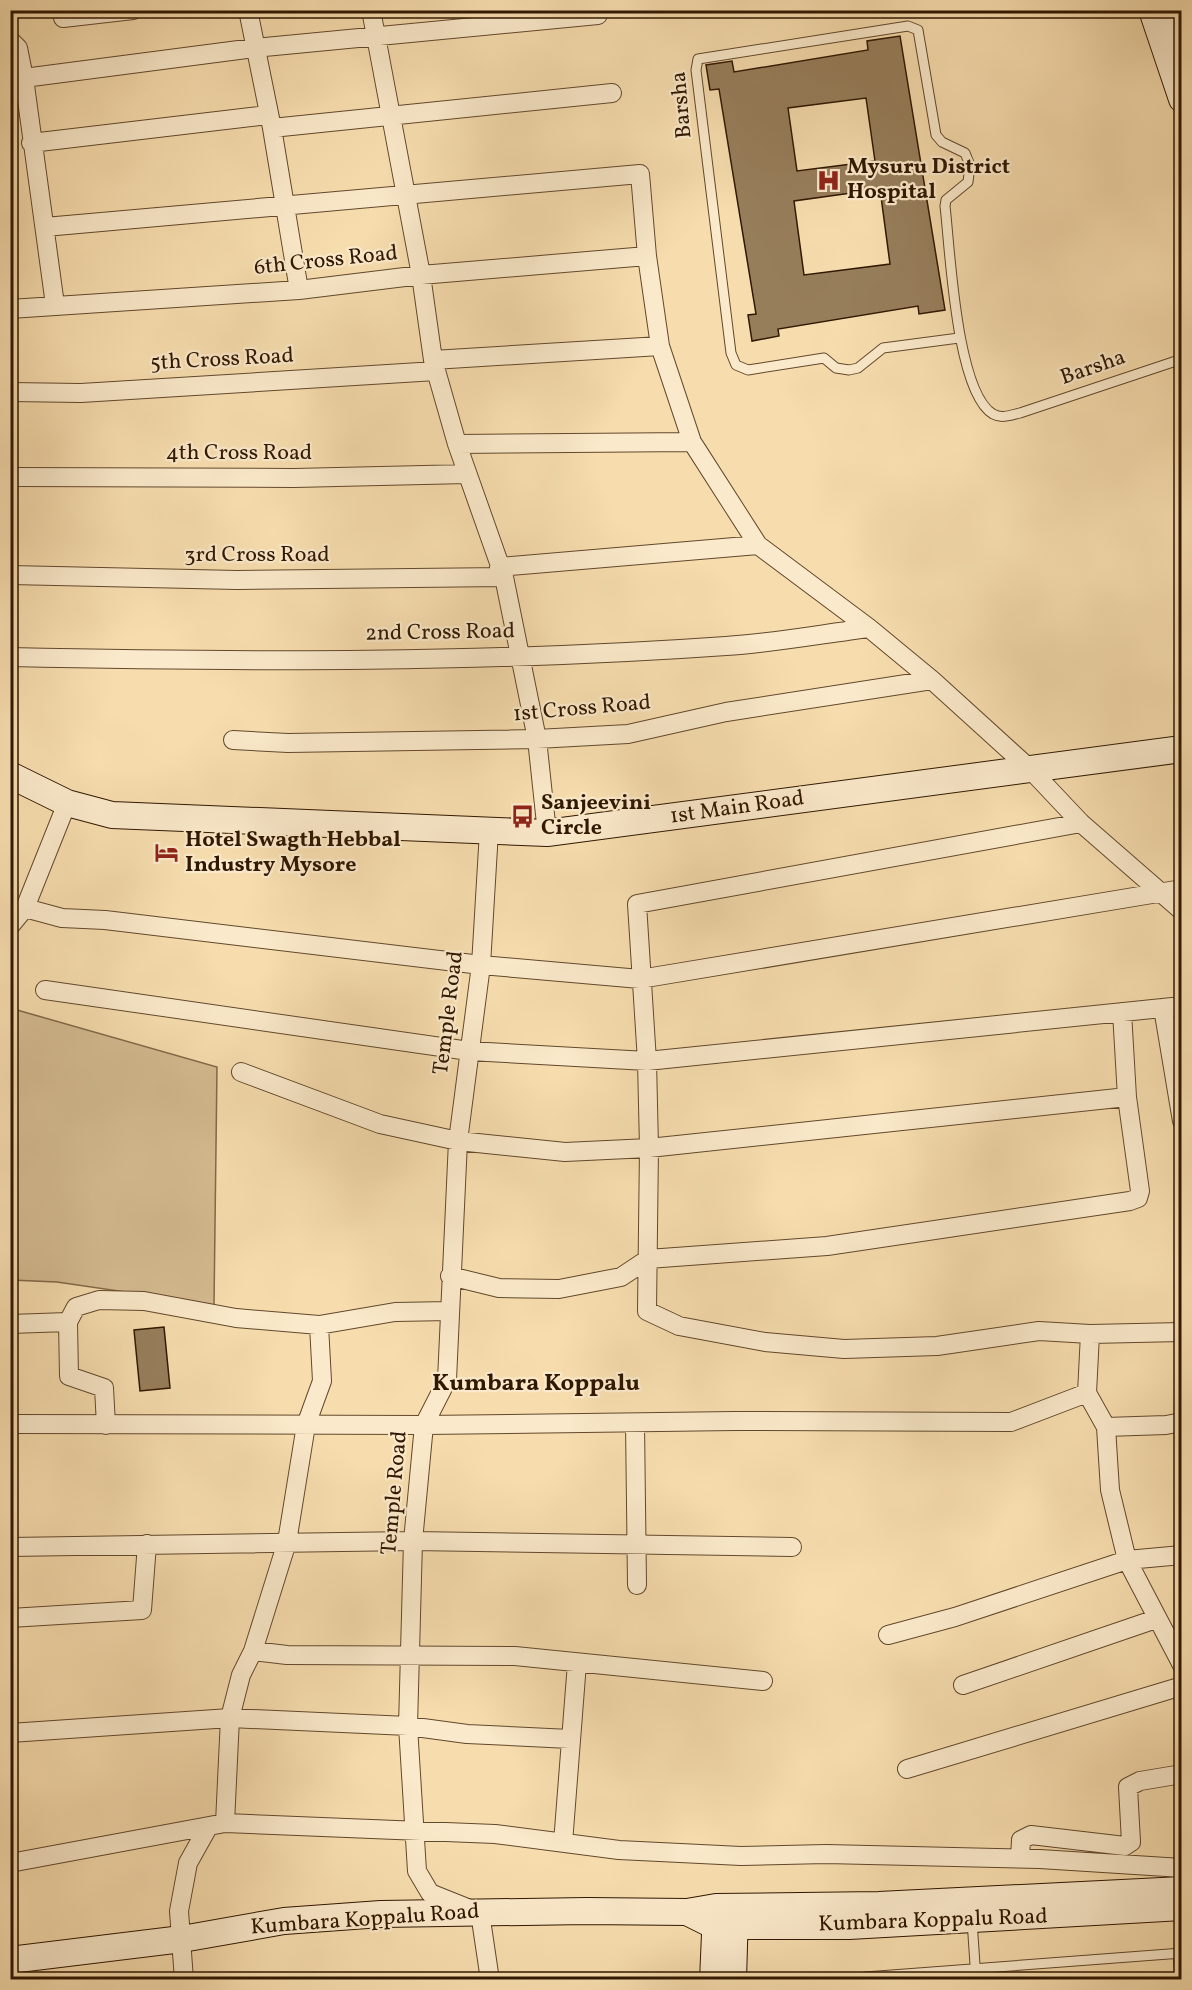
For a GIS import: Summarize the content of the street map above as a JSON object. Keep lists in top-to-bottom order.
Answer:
{
  "streets": {
    "street": [
      "6th Cross Road",
      "5th Cross Road",
      "4th Cross Road",
      "3rd Cross Road",
      "2nd Cross Road",
      "1st Cross Road",
      "1st Main Road",
      "Temple Road",
      "Kumbara Koppalu Road"
    ],
    "lane": ["Barsha"]
  },
  "crossings": [
    ["1st Main Road", "Temple Road"],
    ["Temple Road", "Kumbara Koppalu Road"]
  ],
  "districts": ["Kumbara Koppalu"],
  "places": {
    "hospital": ["Mysuru District Hospital"],
    "bus stop": ["Sanjeevini Circle"],
    "hotel": ["Hotel Swagth Hebbal Industry Mysore"]
  }
}
